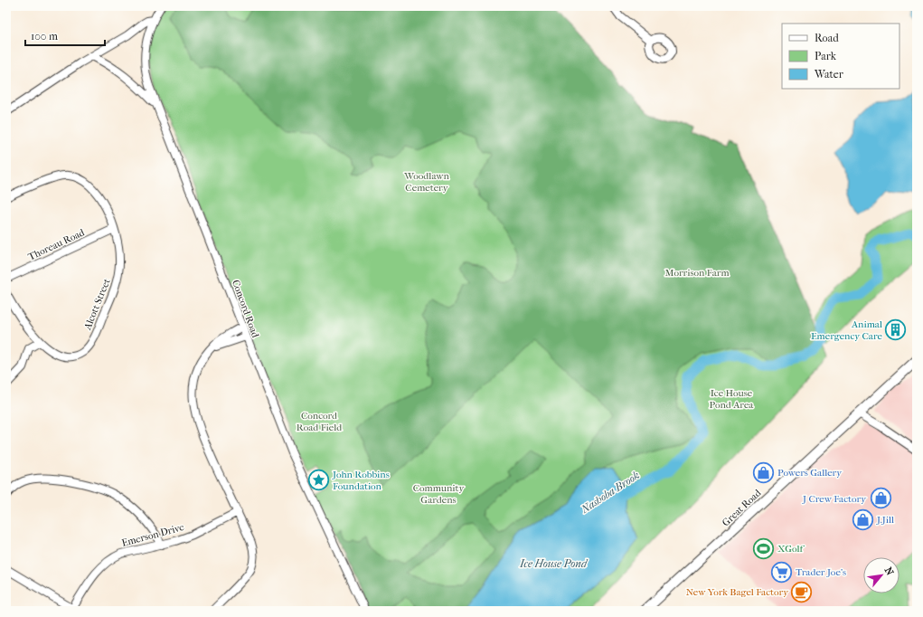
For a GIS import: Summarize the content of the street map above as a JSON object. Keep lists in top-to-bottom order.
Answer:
{
  "streets": {
    "main road": ["Great Road"],
    "street": [
      "Thoreau Road",
      "Alcott Street",
      "Concord Road",
      "Emerson Drive"
    ]
  },
  "crossings": [
    ["Thoreau Road", "Alcott Street"]
  ],
  "water": ["Nashoba Brook", "Ice House Pond"],
  "parks": [
    "Woodlawn Cemetery",
    "Morrison Farm",
    "Ice House Pond Area",
    "Concord Road Field",
    "Community Gardens"
  ],
  "places": {
    "building": ["Animal Emergency Care"],
    "shop": ["Powers Gallery", "J Crew Factory", "J.Jill"],
    "place": ["John Robbins Foundation"],
    "sports": ["XGolf"],
    "supermarket": ["Trader Joe's"],
    "cafe": ["New York Bagel Factory"]
  },
  "legend": ["Road", "Park", "Water"],
  "scale_bar": "100 m",
  "north": "top right"
}
